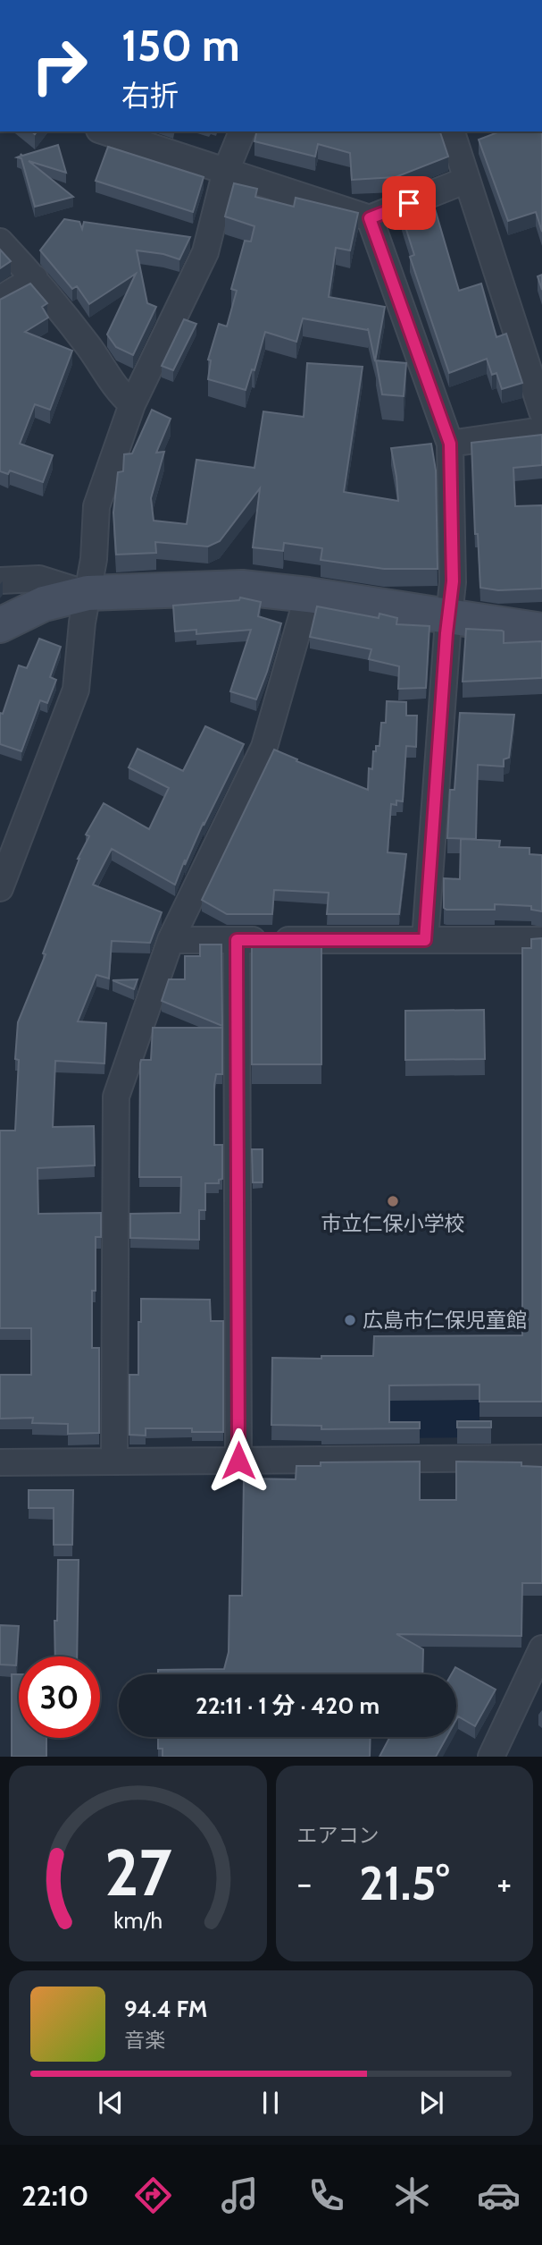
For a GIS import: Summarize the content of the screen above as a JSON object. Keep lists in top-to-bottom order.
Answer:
{
  "places": ["市立仁保小学校", "広島市仁保児童館"],
  "page": {
    "turn": ["150 m", "右折"],
    "limit": "30",
    "trip": "22:11 · 1 分 · 420 m",
    "tile": "エアコン",
    "heat": ["−", "21.5°", "+"],
    "song": ["94.4 FM", "音楽"],
    "tabs": "22:10",
    "gauge": ["27", "km/h"]
  }
}
